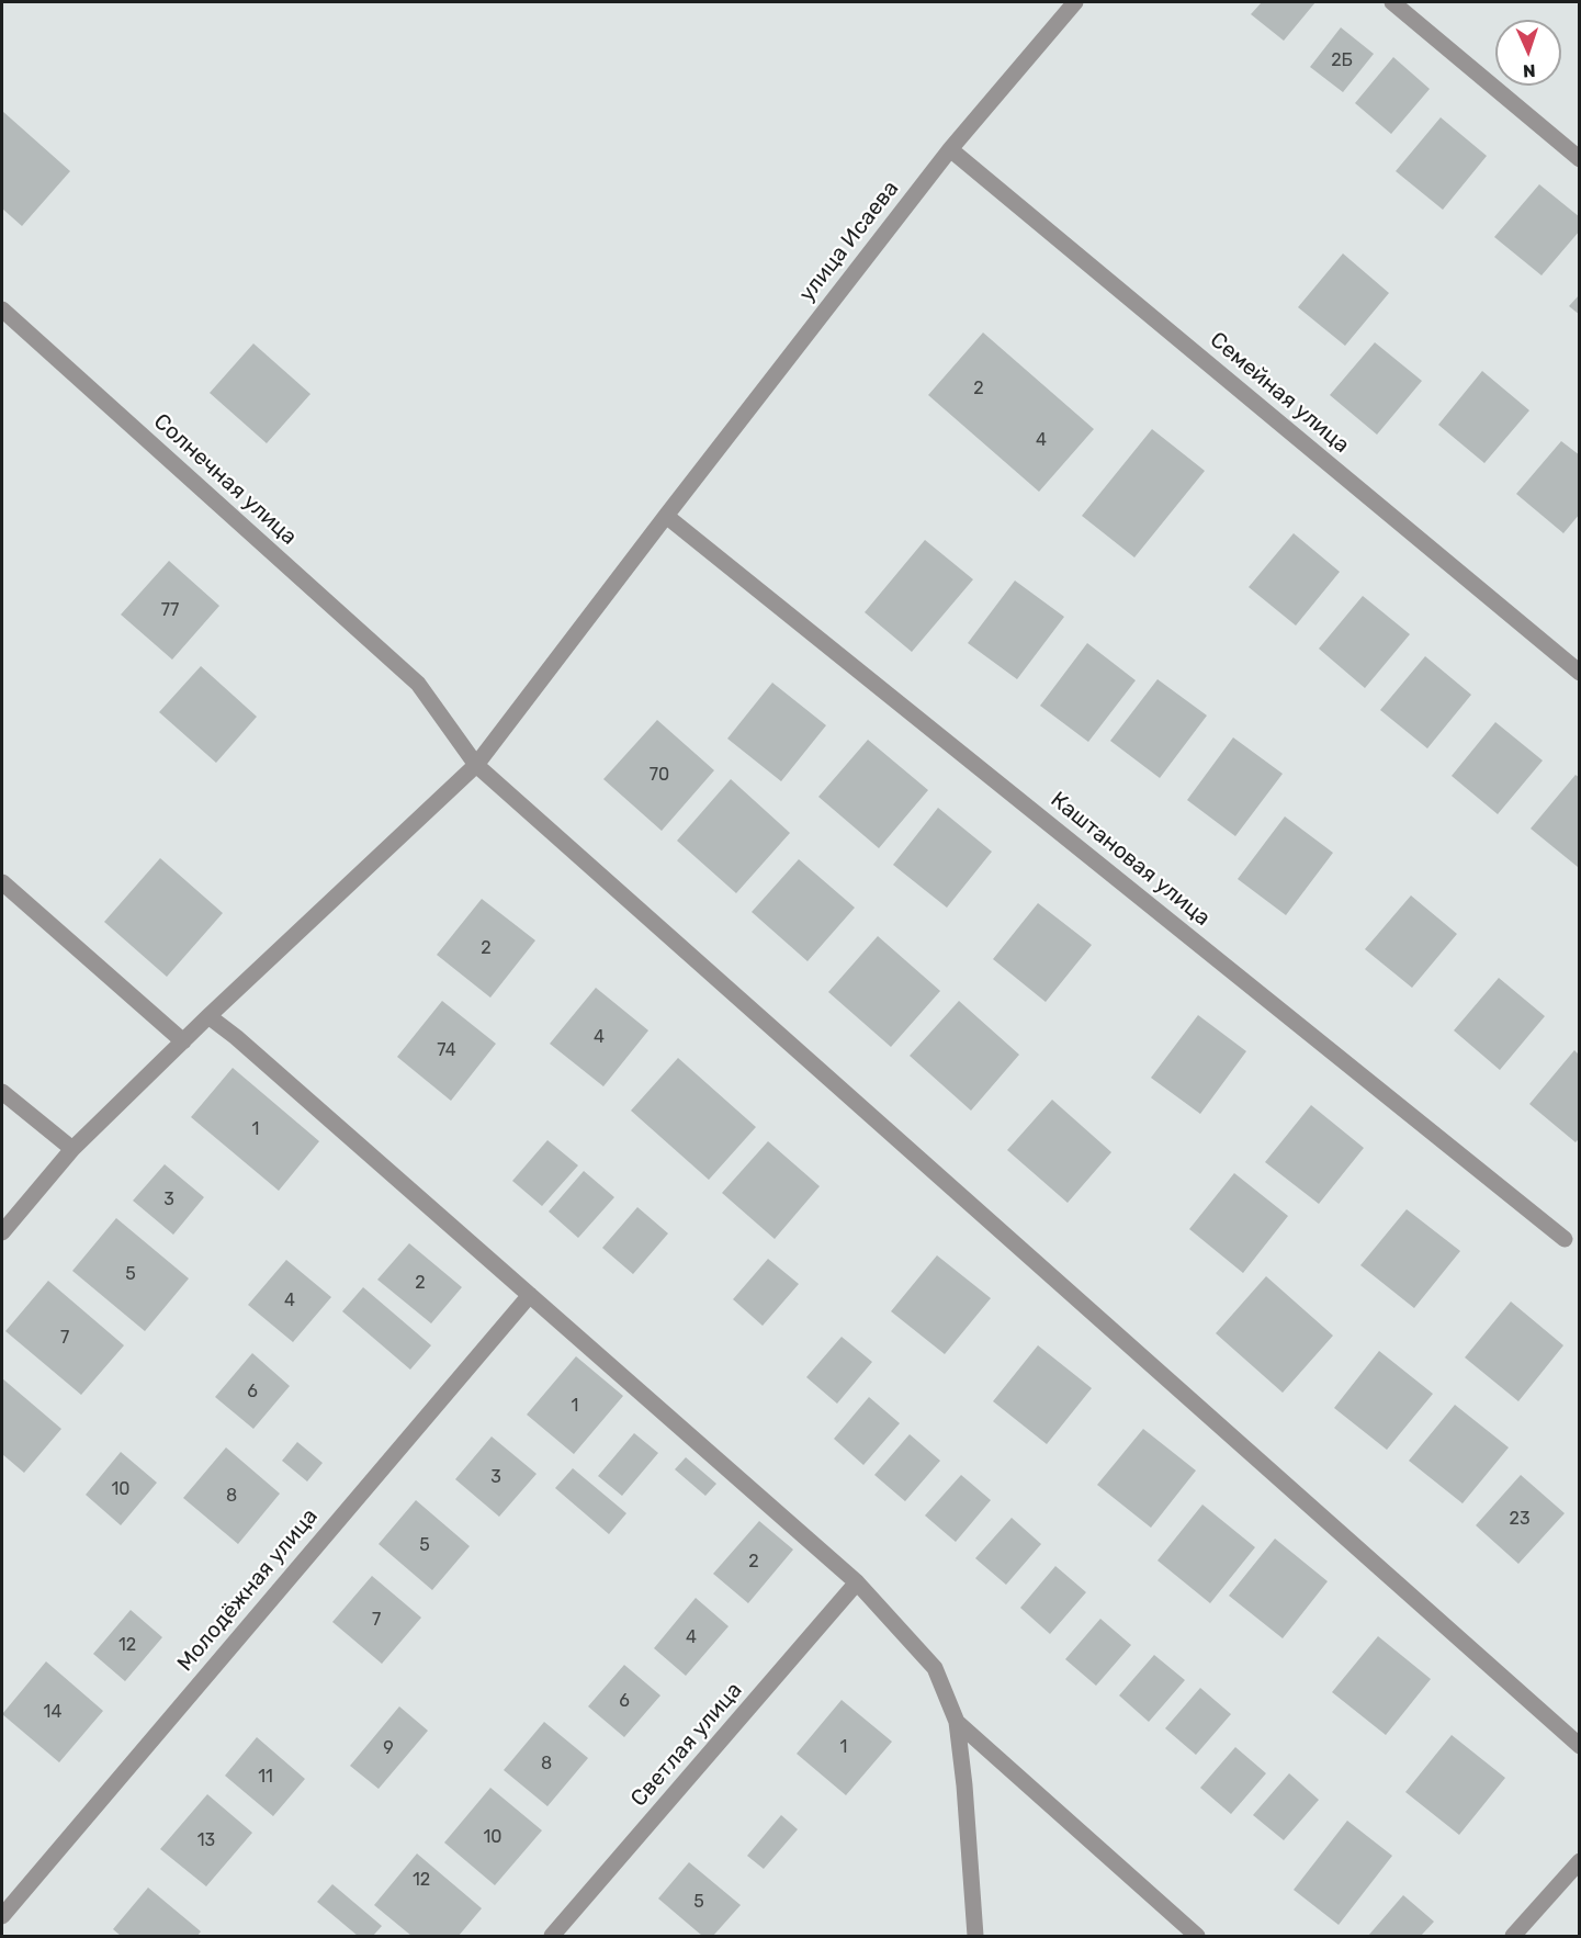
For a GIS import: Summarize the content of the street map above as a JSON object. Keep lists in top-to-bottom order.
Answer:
{
  "streets": {
    "street": [
      "улица Исаева",
      "Семейная улица",
      "Солнечная улица",
      "Каштановая улица",
      "Молодёжная улица",
      "Светлая улица"
    ]
  },
  "crossings": [
    ["улица Исаева", "Семейная улица"],
    ["улица Исаева", "Солнечная улица"],
    ["улица Исаева", "Каштановая улица"]
  ],
  "house_numbers": [
    "2Б",
    "2",
    "4",
    "77",
    "70",
    "2",
    "4",
    "74",
    "1",
    "3",
    "5",
    "2",
    "4",
    "7",
    "6",
    "1",
    "3",
    "10",
    "8",
    "23",
    "5",
    "2",
    "7",
    "4",
    "12",
    "6",
    "14",
    "1",
    "9",
    "8",
    "11",
    "10",
    "13",
    "12",
    "5"
  ],
  "north": "bottom"
}
